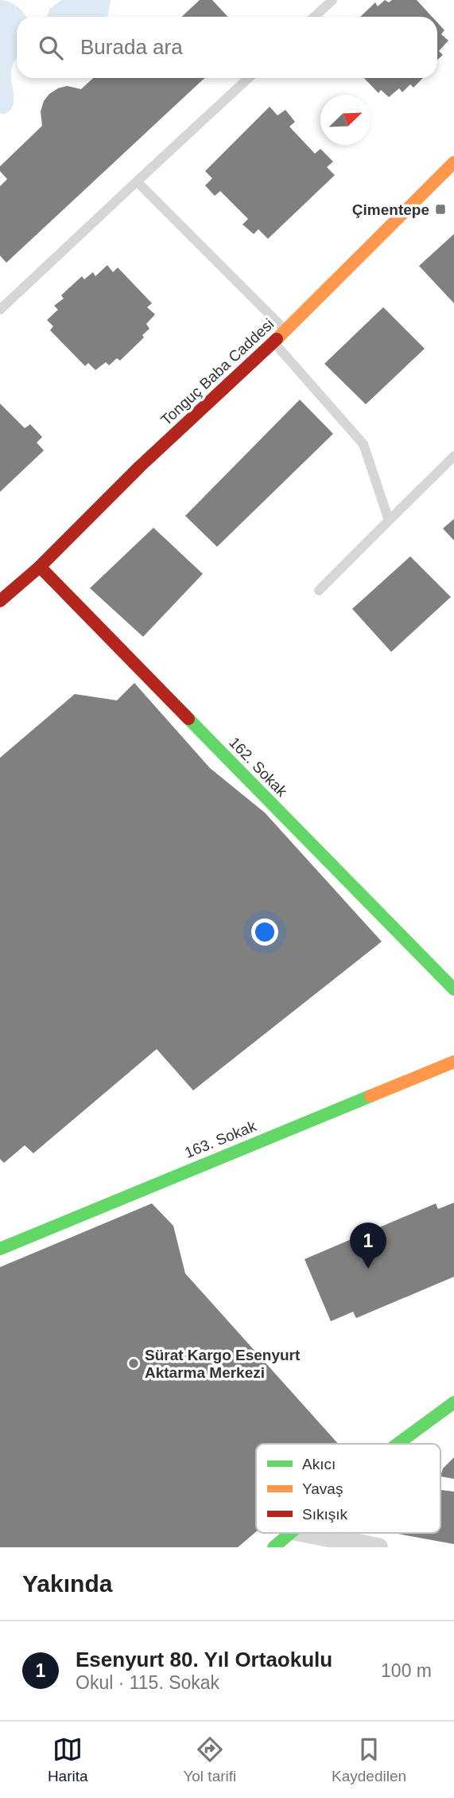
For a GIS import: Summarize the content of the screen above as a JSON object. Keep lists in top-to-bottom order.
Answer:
{
  "streets": {
    "street": ["Tonguç Baba Caddesi", "162. Sokak", "163. Sokak"]
  },
  "crossings": [
    ["Tonguç Baba Caddesi", "162. Sokak"]
  ],
  "places": {
    "transit": ["Çimentepe"],
    "other": ["Sürat Kargo Esenyurt Aktarma Merkezi"]
  },
  "legend": ["Akıcı", "Yavaş", "Sıkışık"],
  "north": "top right",
  "page": {
    "search": "Burada ara",
    "pins": "1",
    "heading": "Yakında",
    "list": [
      {
        "mark": "1",
        "name": "Esenyurt 80. Yıl Ortaokulu",
        "note": "Okul · 115. Sokak",
        "value": "100 m"
      }
    ],
    "nav": ["Harita", "Yol tarifi", "Kaydedilen"]
  }
}
